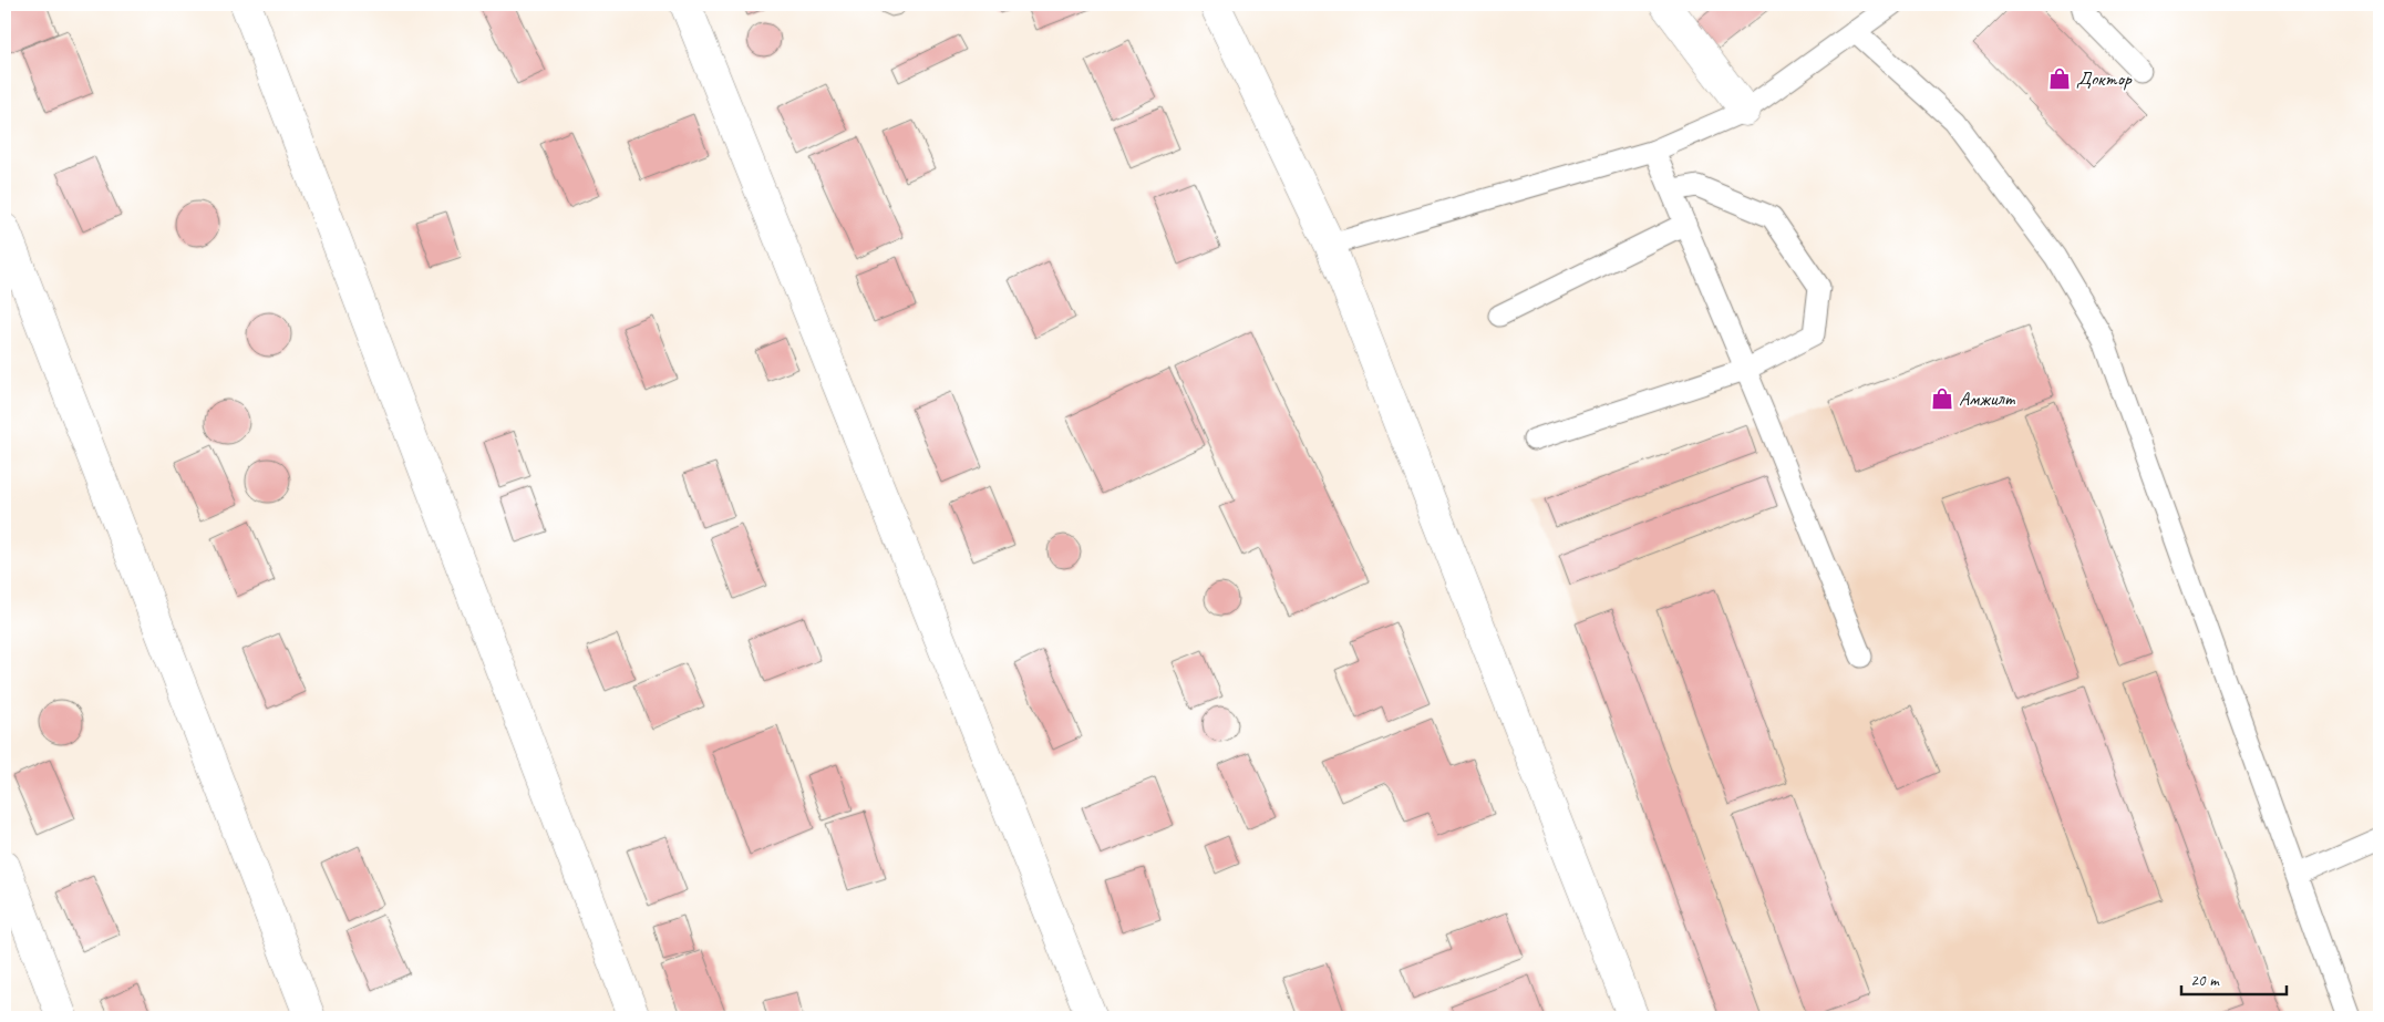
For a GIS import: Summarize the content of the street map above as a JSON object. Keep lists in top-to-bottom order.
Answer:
{
  "places": {
    "shop": ["Доктор", "Амжилт"]
  },
  "scale_bar": "20 m"
}
